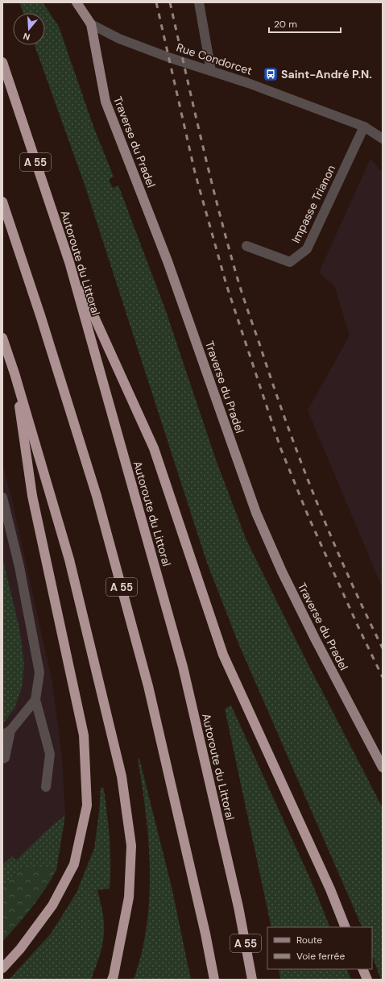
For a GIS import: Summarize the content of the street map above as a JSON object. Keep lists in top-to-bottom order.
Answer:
{
  "streets": {
    "highway": ["A 55", "Autoroute du Littoral"],
    "main road": ["Traverse du Pradel"],
    "street": ["Rue Condorcet", "Impasse Trianon"]
  },
  "crossings": [
    ["Rue Condorcet", "Traverse du Pradel"],
    ["Rue Condorcet", "Impasse Trianon"]
  ],
  "places": {
    "bus stop": ["Saint-André P.N."]
  },
  "legend": ["Route", "Voie ferrée"],
  "scale_bar": "20 m",
  "north": "bottom"
}
